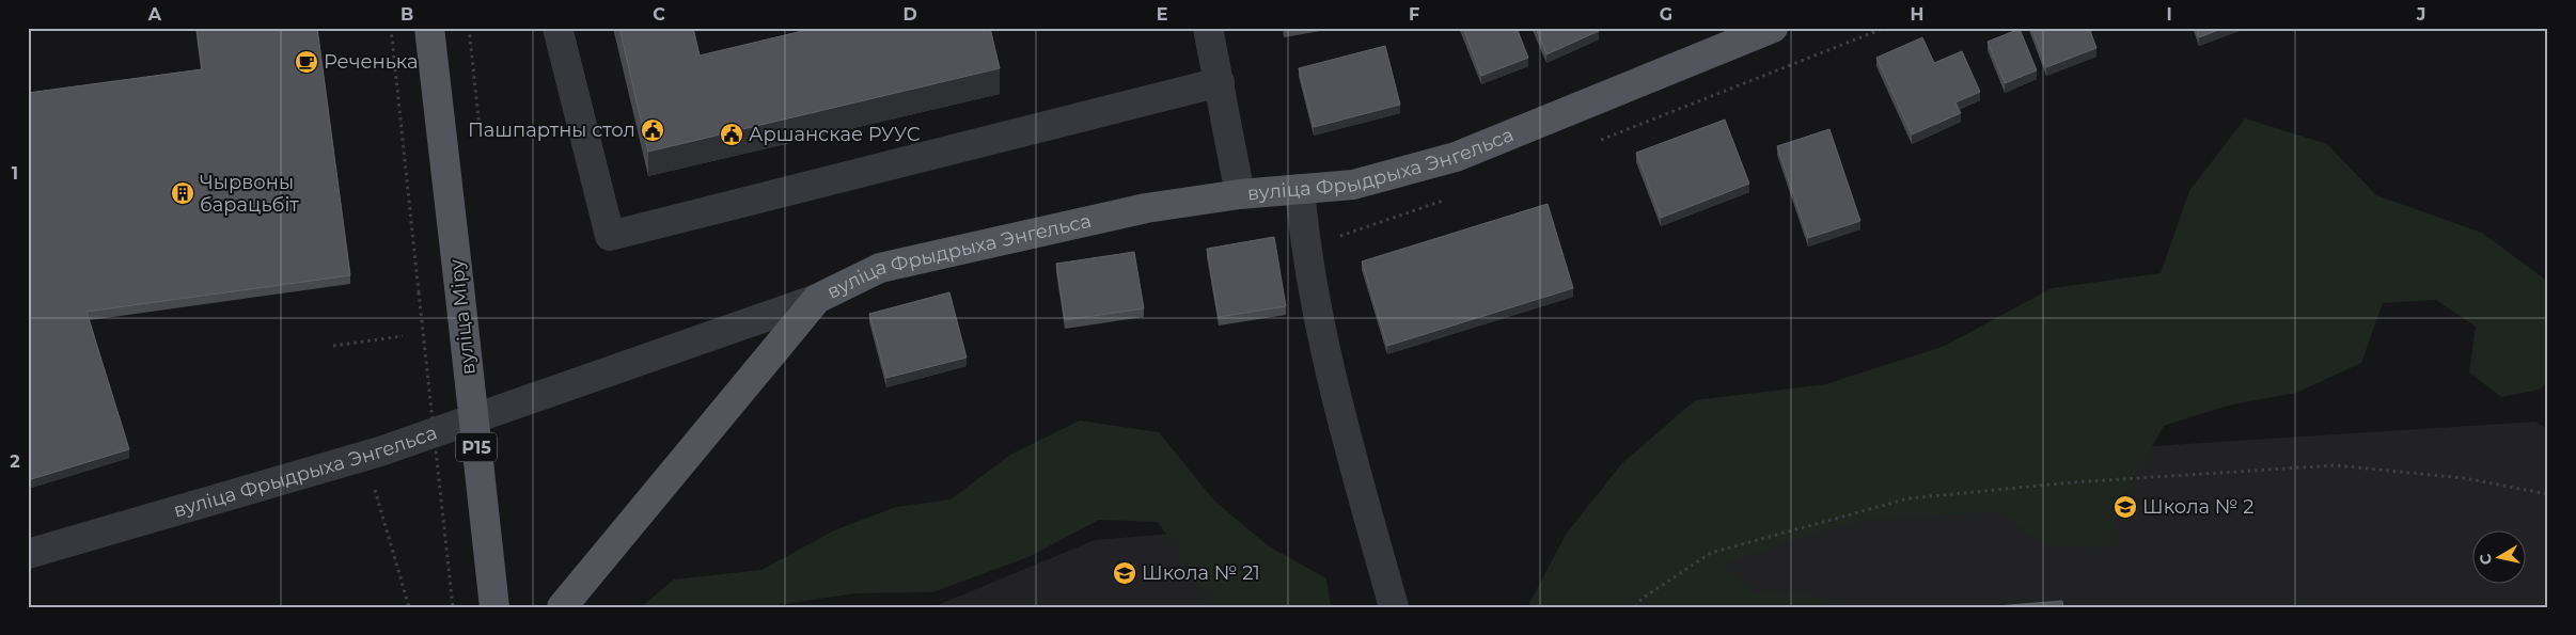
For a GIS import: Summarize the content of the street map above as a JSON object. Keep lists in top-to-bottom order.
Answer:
{
  "streets": {
    "main road": ["вуліца Фрыдрыха Энгельса", "вуліца Міру", "Р15"]
  },
  "places": {
    "cafe": ["Реченька"],
    "public building": ["Пашпартны стол", "Аршанскае РУУС"],
    "building": ["Чырвоны барацьбіт"],
    "school or university": ["Школа № 2", "Школа № 21"]
  },
  "north": "left",
  "grid": {
    "columns": [
      "A",
      "B",
      "C",
      "D",
      "E",
      "F",
      "G",
      "H",
      "I",
      "J"
    ],
    "rows": ["1", "2"]
  }
}
